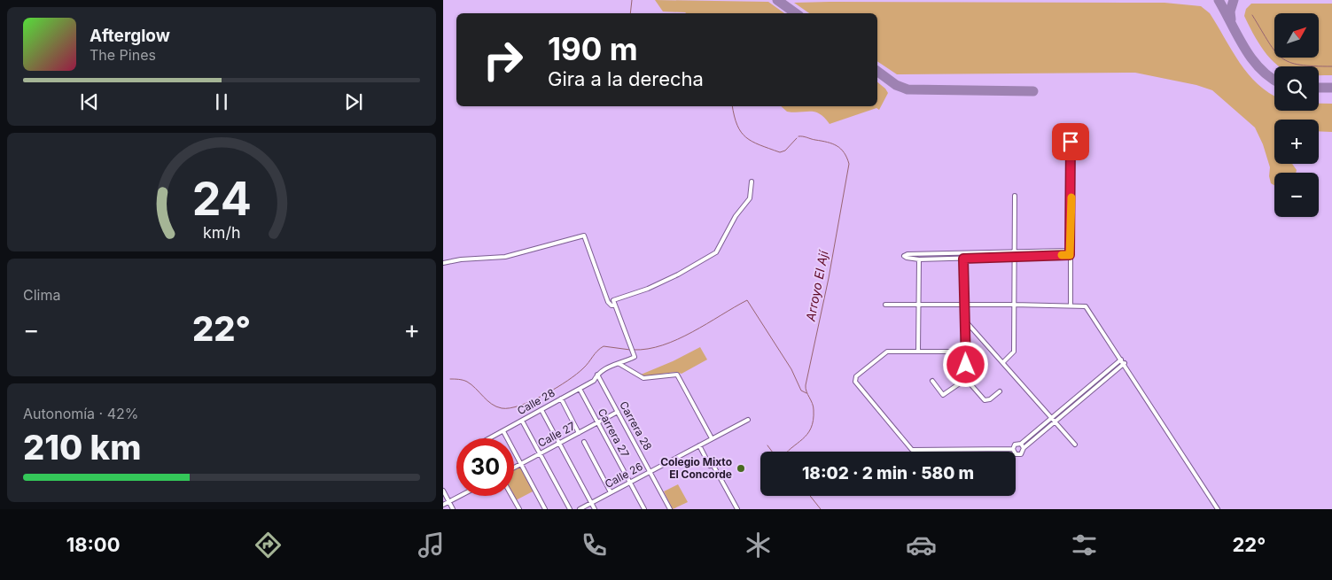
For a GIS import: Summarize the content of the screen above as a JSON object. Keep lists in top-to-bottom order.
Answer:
{
  "streets": {
    "street": [
      "Calle 28",
      "Carrera 28",
      "Carrera 27",
      "Calle 27",
      "Calle 26"
    ]
  },
  "crossings": [
    ["Calle 28", "Carrera 28"],
    ["Calle 28", "Carrera 27"],
    ["Carrera 28", "Calle 27"],
    ["Carrera 28", "Calle 26"],
    ["Carrera 27", "Calle 27"],
    ["Carrera 27", "Calle 26"]
  ],
  "water": ["Arroyo El Ají"],
  "places": ["Colegio Mixto El Concorde"],
  "north": "top right",
  "page": {
    "map_buttons": ["+", "−"],
    "turn": ["190 m", "Gira a la derecha"],
    "song": ["Afterglow", "The Pines"],
    "tile": [
      "Clima",
      ["Autonomía · 42%", "210 km"]
    ],
    "heat": ["−", "22°", "+"],
    "limit": "30",
    "trip": "18:02 · 2 min · 580 m",
    "tabs": ["18:00", "22°"],
    "gauge": ["24", "km/h"]
  }
}
